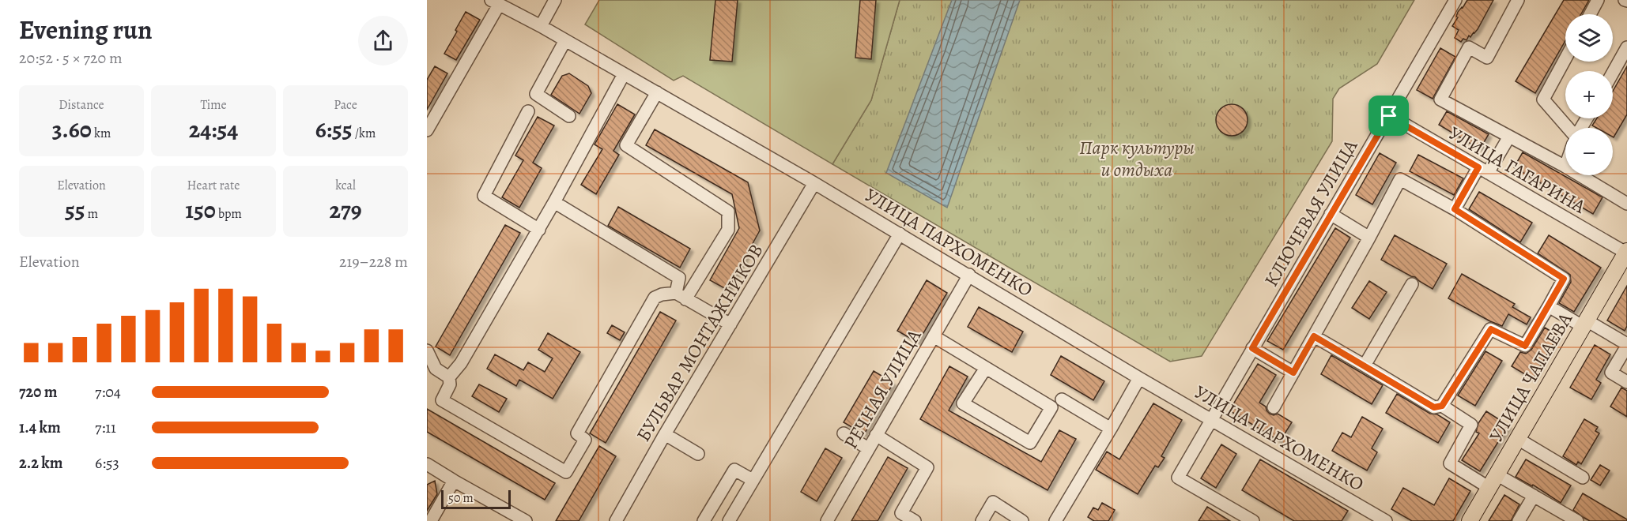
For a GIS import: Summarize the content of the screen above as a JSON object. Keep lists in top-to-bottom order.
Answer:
{
  "streets": {
    "main road": ["УЛИЦА ЧАПАЕВА"],
    "street": [
      "УЛИЦА ГАГАРИНА",
      "КЛЮЧЕВАЯ УЛИЦА",
      "УЛИЦА ПАРХОМЕНКО",
      "БУЛЬВАР МОНТАЖНИКОВ",
      "РЕЧНАЯ УЛИЦА"
    ]
  },
  "crossings": [
    ["УЛИЦА ГАГАРИНА", "КЛЮЧЕВАЯ УЛИЦА"],
    ["УЛИЦА ГАГАРИНА", "УЛИЦА ЧАПАЕВА"],
    ["КЛЮЧЕВАЯ УЛИЦА", "УЛИЦА ПАРХОМЕНКО"],
    ["УЛИЦА ПАРХОМЕНКО", "БУЛЬВАР МОНТАЖНИКОВ"],
    ["УЛИЦА ПАРХОМЕНКО", "РЕЧНАЯ УЛИЦА"]
  ],
  "parks": ["Парк культуры и отдыха"],
  "scale_bar": "50 m",
  "page": {
    "heading": ["Evening run", "20:52 · 5 × 720 m"],
    "map_buttons": ["+", "−"],
    "stats": [
      ["Distance", "3.60 km"],
      ["Time", "24:54"],
      ["Pace", "6:55 /km"],
      ["Elevation", "55 m"],
      ["Heart rate", "150 bpm"],
      ["kcal", "279"]
    ],
    "chart": ["Elevation", "219–228 m"],
    "list": [
      {
        "name": "720 m",
        "note": "7:04"
      },
      {
        "name": "1.4 km",
        "note": "7:11"
      },
      {
        "name": "2.2 km",
        "note": "6:53"
      }
    ],
    "scale": "50 m"
  }
}
